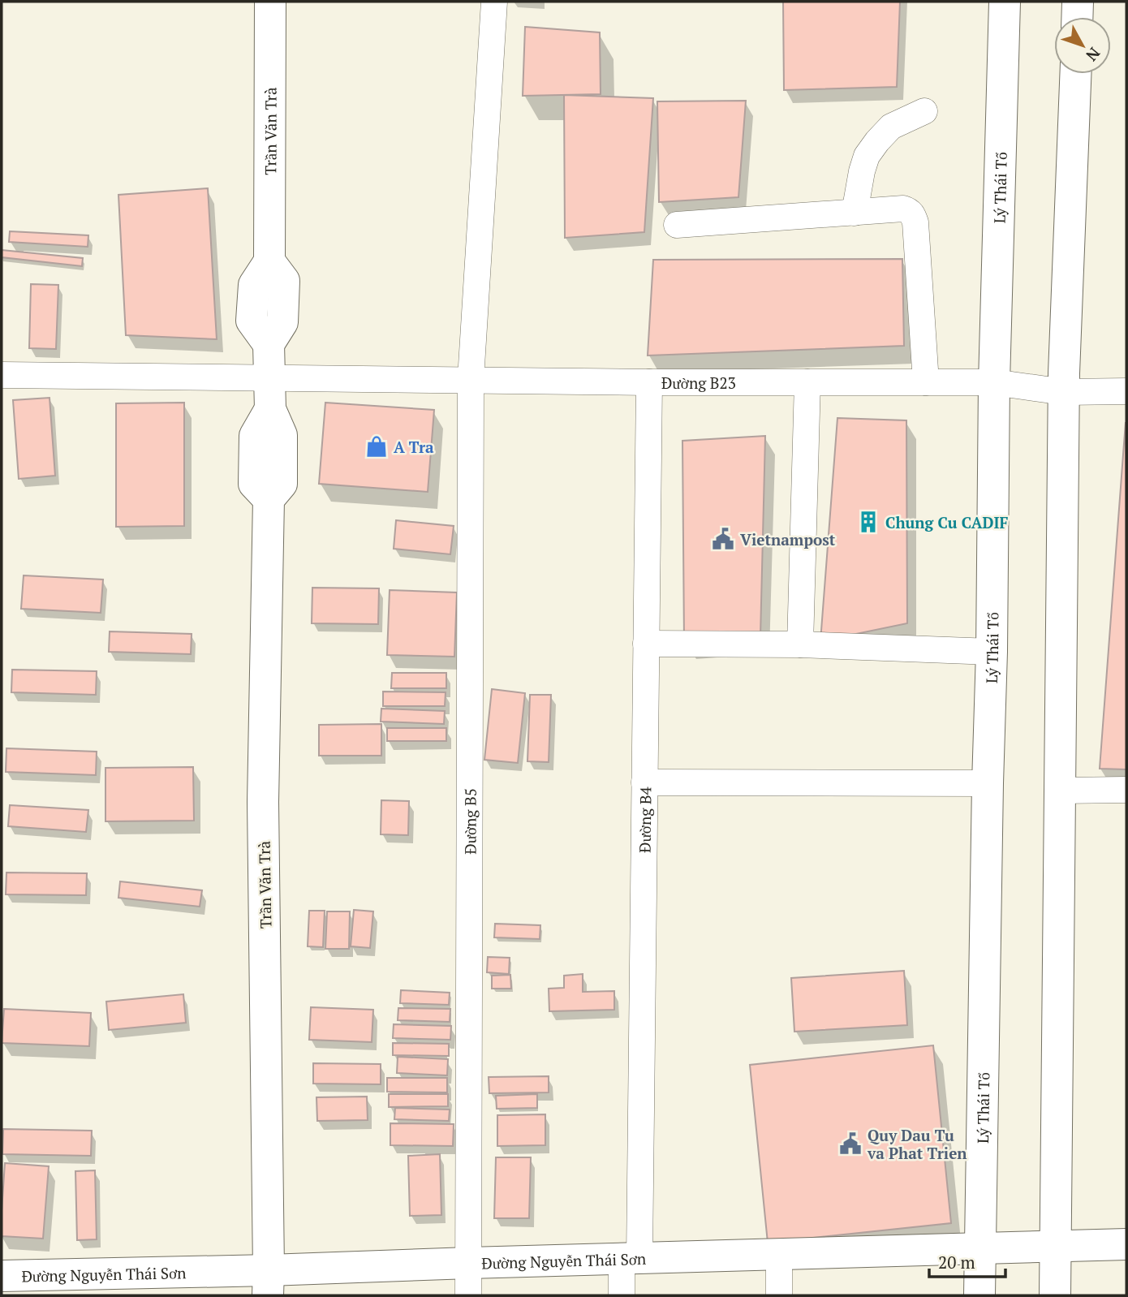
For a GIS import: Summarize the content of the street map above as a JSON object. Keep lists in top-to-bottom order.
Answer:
{
  "streets": {
    "street": [
      "Trần Văn Trà",
      "Lý Thái Tổ",
      "Đường B23",
      "Đường B4",
      "Đường B5",
      "Đường Nguyễn Thái Sơn"
    ]
  },
  "crossings": [
    ["Trần Văn Trà", "Đường B23"],
    ["Trần Văn Trà", "Đường Nguyễn Thái Sơn"],
    ["Lý Thái Tổ", "Đường B23"],
    ["Lý Thái Tổ", "Đường Nguyễn Thái Sơn"],
    ["Đường B23", "Đường B4"],
    ["Đường B23", "Đường B5"],
    ["Đường B4", "Đường Nguyễn Thái Sơn"],
    ["Đường B5", "Đường Nguyễn Thái Sơn"]
  ],
  "places": {
    "shop": ["A Tra"],
    "building": ["Chung Cu CADIF"],
    "public building": ["Vietnampost", "Quy Dau Tu va Phat Trien"]
  },
  "scale_bar": "20 m",
  "north": "bottom right"
}
